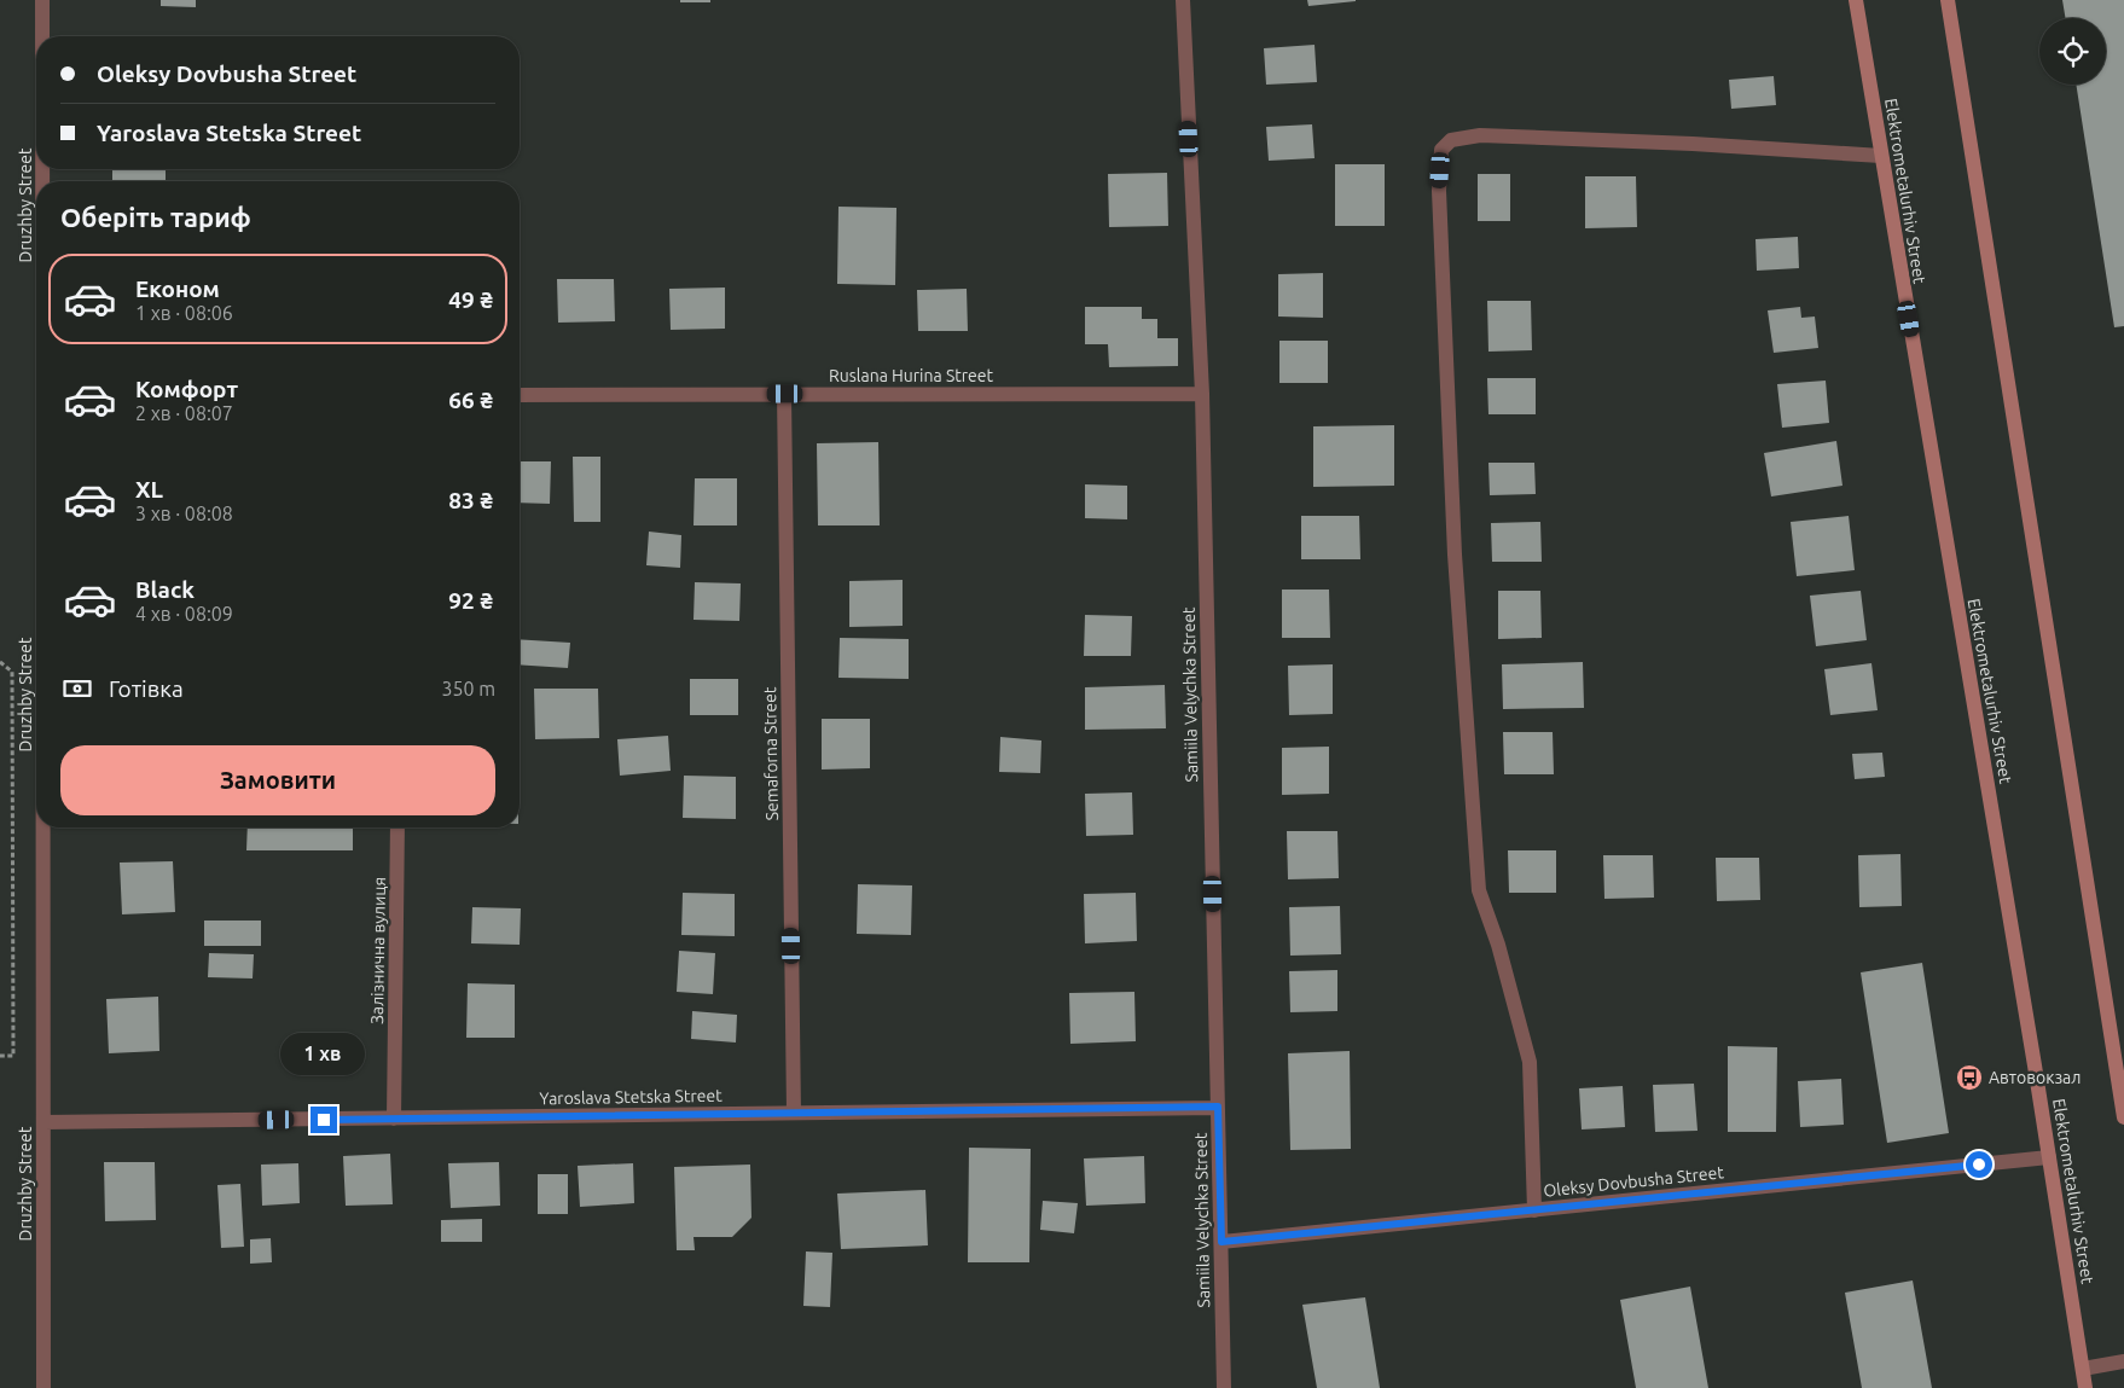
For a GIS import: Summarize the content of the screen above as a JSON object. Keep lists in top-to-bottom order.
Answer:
{
  "streets": {
    "main road": ["Elektrometalurhiv Street"],
    "street": [
      "Druzhby Street",
      "Ruslana Hurina Street",
      "Samiila Velychka Street",
      "Semaforna Street",
      "Залізнична вулиця",
      "Yaroslava Stetska Street",
      "Oleksy Dovbusha Street"
    ]
  },
  "crossings": [
    ["Elektrometalurhiv Street", "Oleksy Dovbusha Street"],
    ["Druzhby Street", "Yaroslava Stetska Street"],
    ["Ruslana Hurina Street", "Samiila Velychka Street"],
    ["Ruslana Hurina Street", "Semaforna Street"],
    ["Samiila Velychka Street", "Yaroslava Stetska Street"],
    ["Samiila Velychka Street", "Oleksy Dovbusha Street"],
    ["Semaforna Street", "Yaroslava Stetska Street"],
    ["Залізнична вулиця", "Yaroslava Stetska Street"]
  ],
  "places": {
    "bus stop": ["Автовокзал"]
  },
  "page": {
    "banner": ["Oleksy Dovbusha Street", "Yaroslava Stetska Street"],
    "heading": "Оберіть тариф",
    "list": [
      {
        "name": "Економ",
        "note": "1 хв · 08:06",
        "value": "49 ₴"
      },
      {
        "name": "Комфорт",
        "note": "2 хв · 08:07",
        "value": "66 ₴"
      },
      {
        "name": "XL",
        "note": "3 хв · 08:08",
        "value": "83 ₴"
      },
      {
        "name": "Black",
        "note": "4 хв · 08:09",
        "value": "92 ₴"
      }
    ],
    "pay": ["Готівка", "350 m"],
    "buttons": "Замовити",
    "bubble": "1 хв"
  }
}
